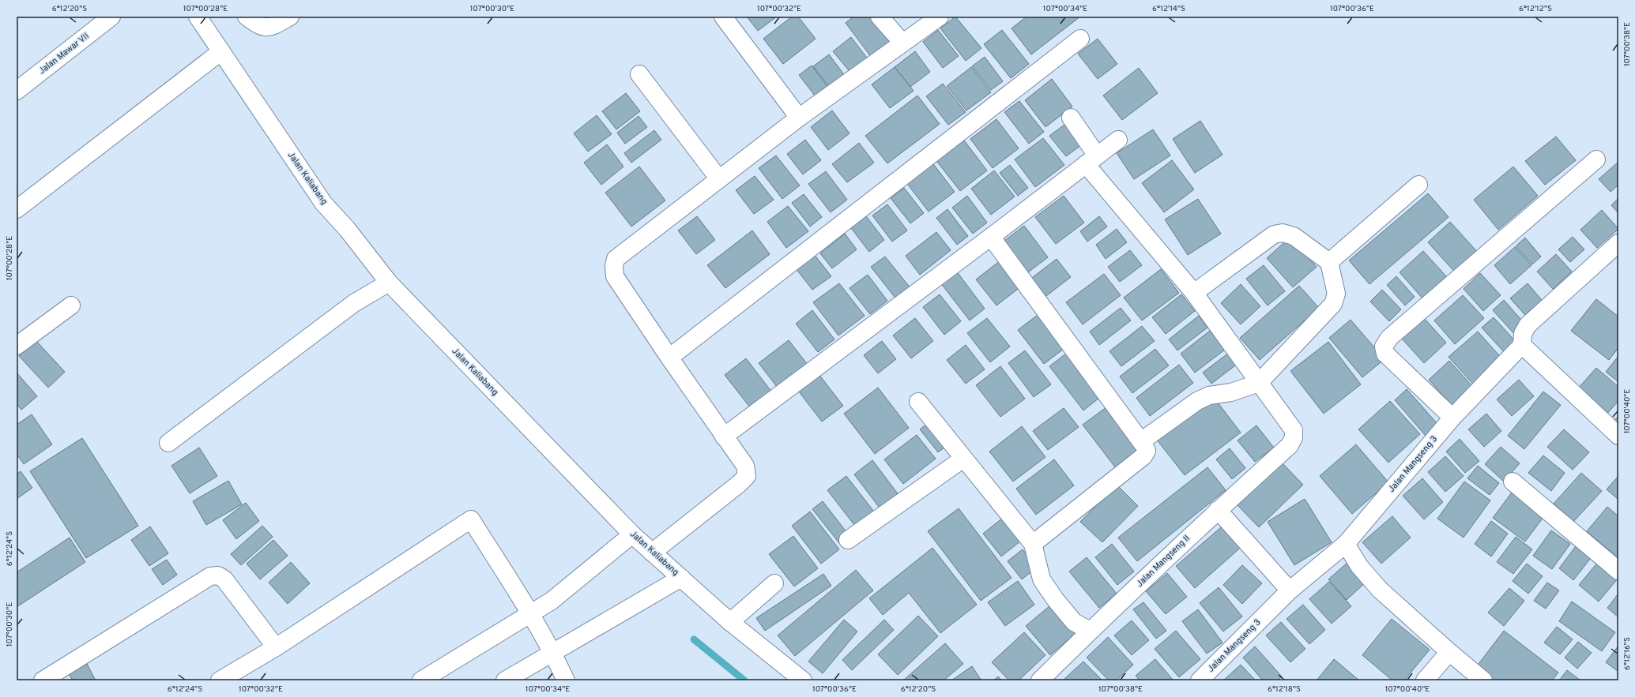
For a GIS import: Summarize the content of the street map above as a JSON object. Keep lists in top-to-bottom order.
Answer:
{
  "streets": {
    "street": [
      "Jalan Mawar VII",
      "Jalan Kaliabang",
      "Jalan Mangseng 3",
      "Jalan Mangseng II"
    ]
  },
  "coordinates": [
    "6°12'20\"S",
    "107°00'28\"E",
    "107°00'30\"E",
    "107°00'32\"E",
    "107°00'34\"E",
    "6°12'14\"S",
    "107°00'36\"E",
    "6°12'12\"S",
    "107°00'38\"E",
    "107°00'40\"E",
    "6°12'24\"S",
    "6°12'16\"S",
    "6°12'18\"S"
  ]
}
